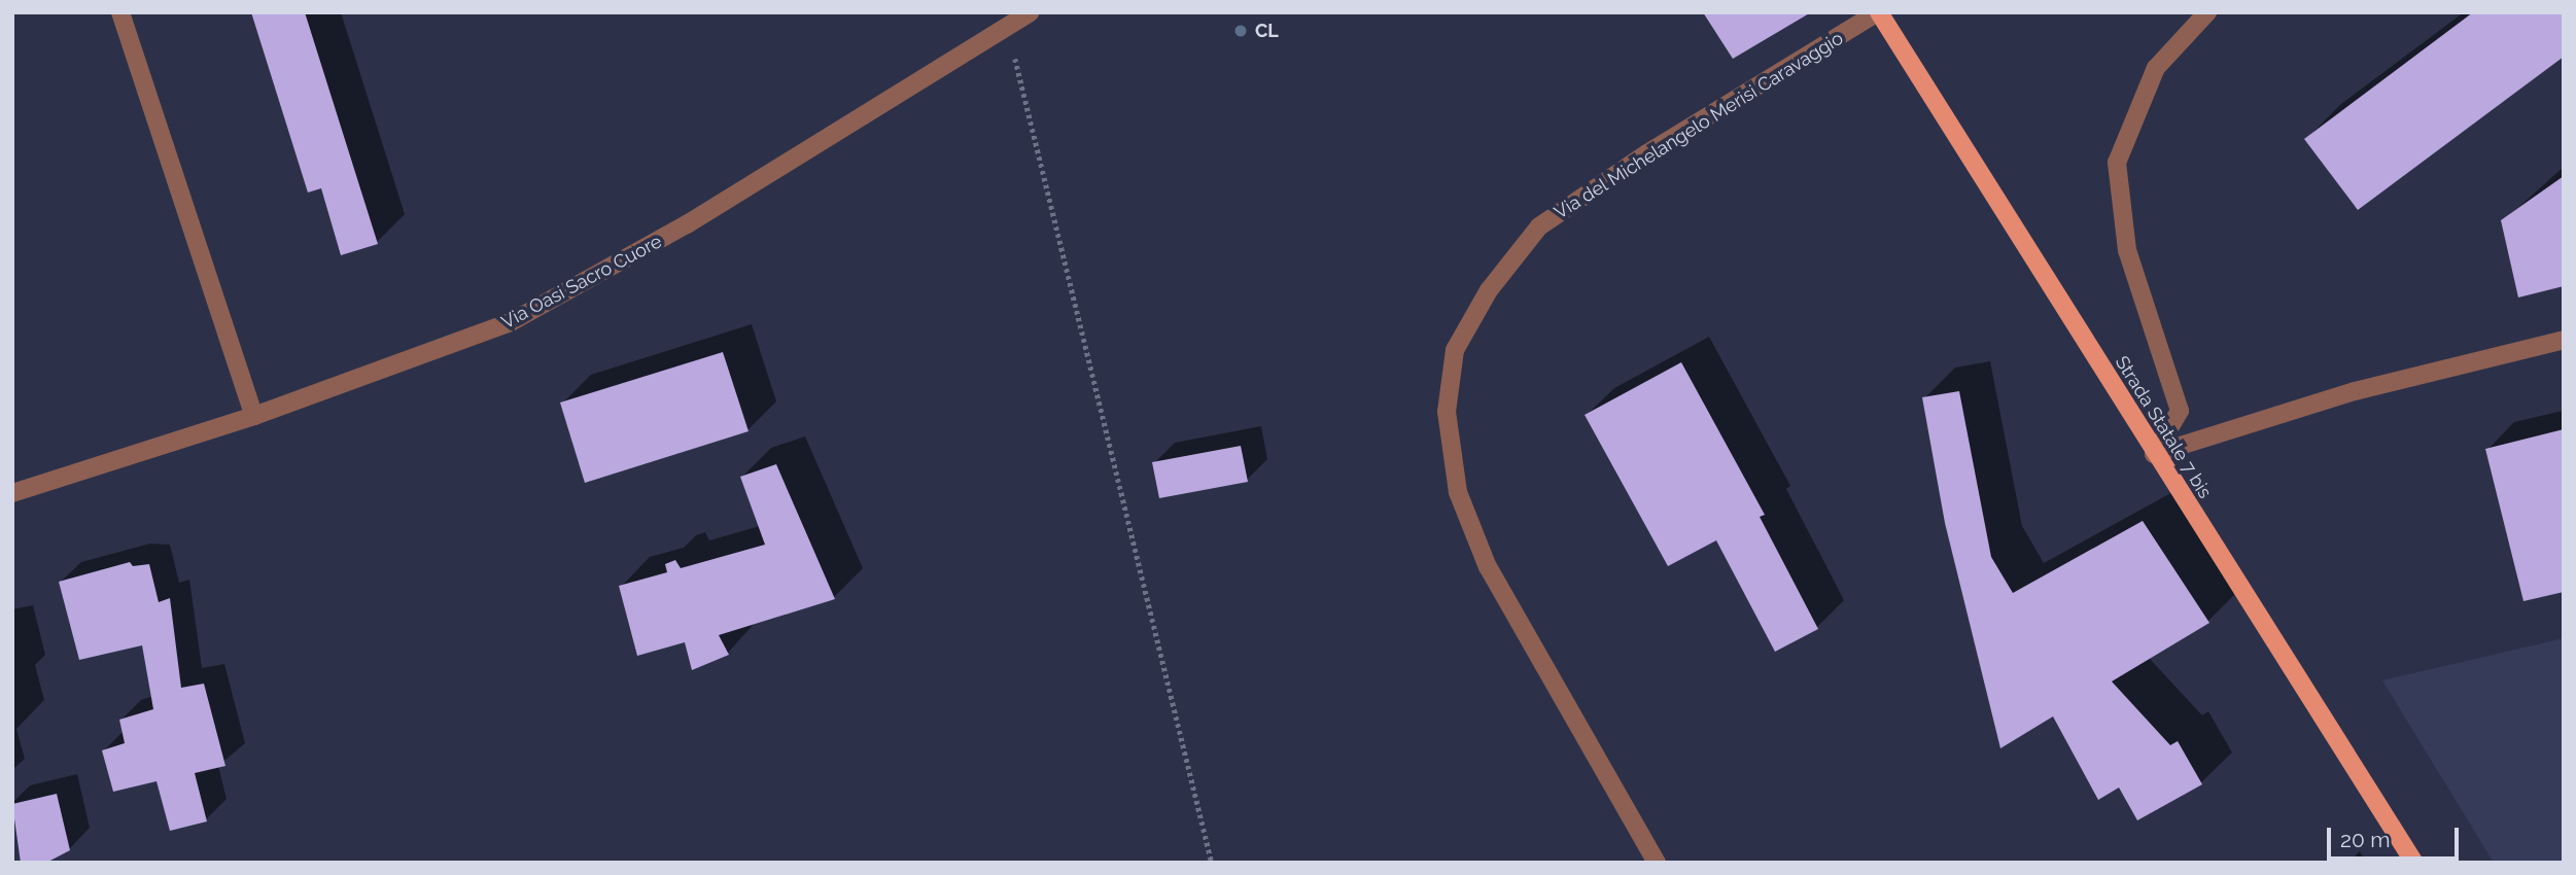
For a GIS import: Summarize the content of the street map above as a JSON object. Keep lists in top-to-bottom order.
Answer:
{
  "streets": {
    "main road": ["Strada Statale 7 bis"],
    "street": ["Via del Michelangelo Merisi Caravaggio", "Via Oasi Sacro Cuore"]
  },
  "crossings": [
    ["Via del Michelangelo Merisi Caravaggio", "Strada Statale 7 bis"]
  ],
  "places": ["CL"],
  "scale_bar": "20 m"
}
